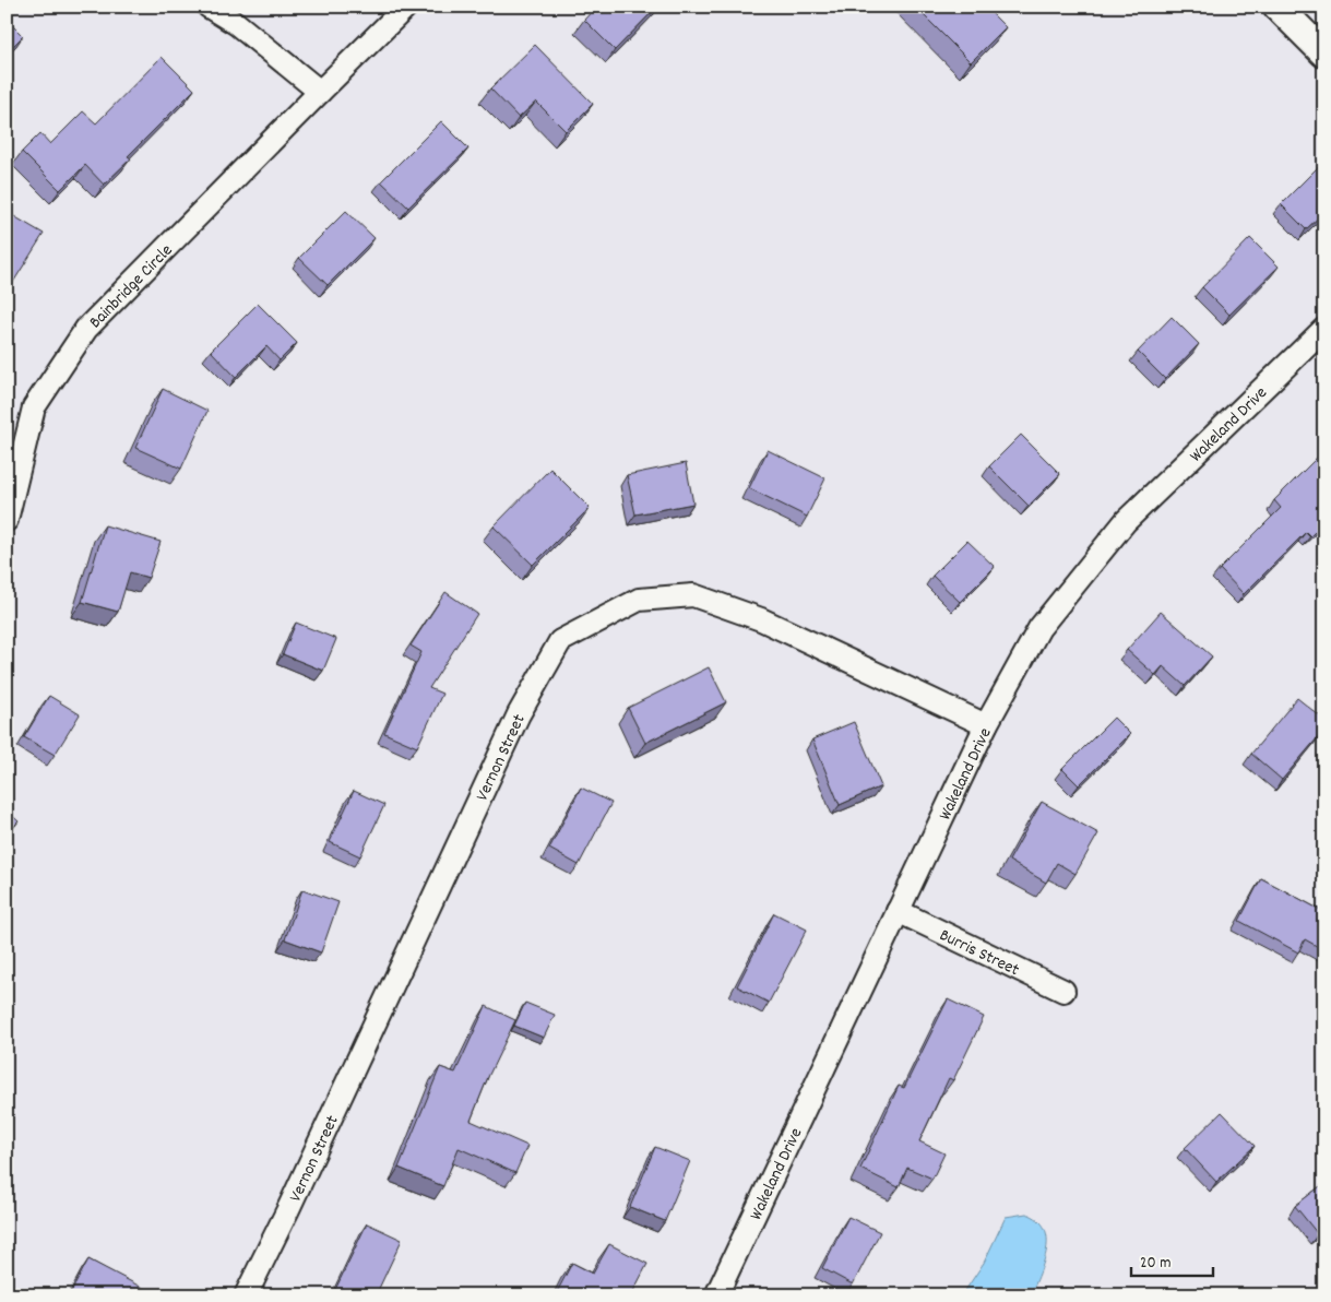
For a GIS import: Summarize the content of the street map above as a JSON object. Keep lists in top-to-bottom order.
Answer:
{
  "streets": {
    "street": [
      "Bainbridge Circle",
      "Wakeland Drive",
      "Vernon Street",
      "Burris Street"
    ]
  },
  "crossings": [
    ["Wakeland Drive", "Vernon Street"],
    ["Wakeland Drive", "Burris Street"]
  ],
  "scale_bar": "20 m"
}
